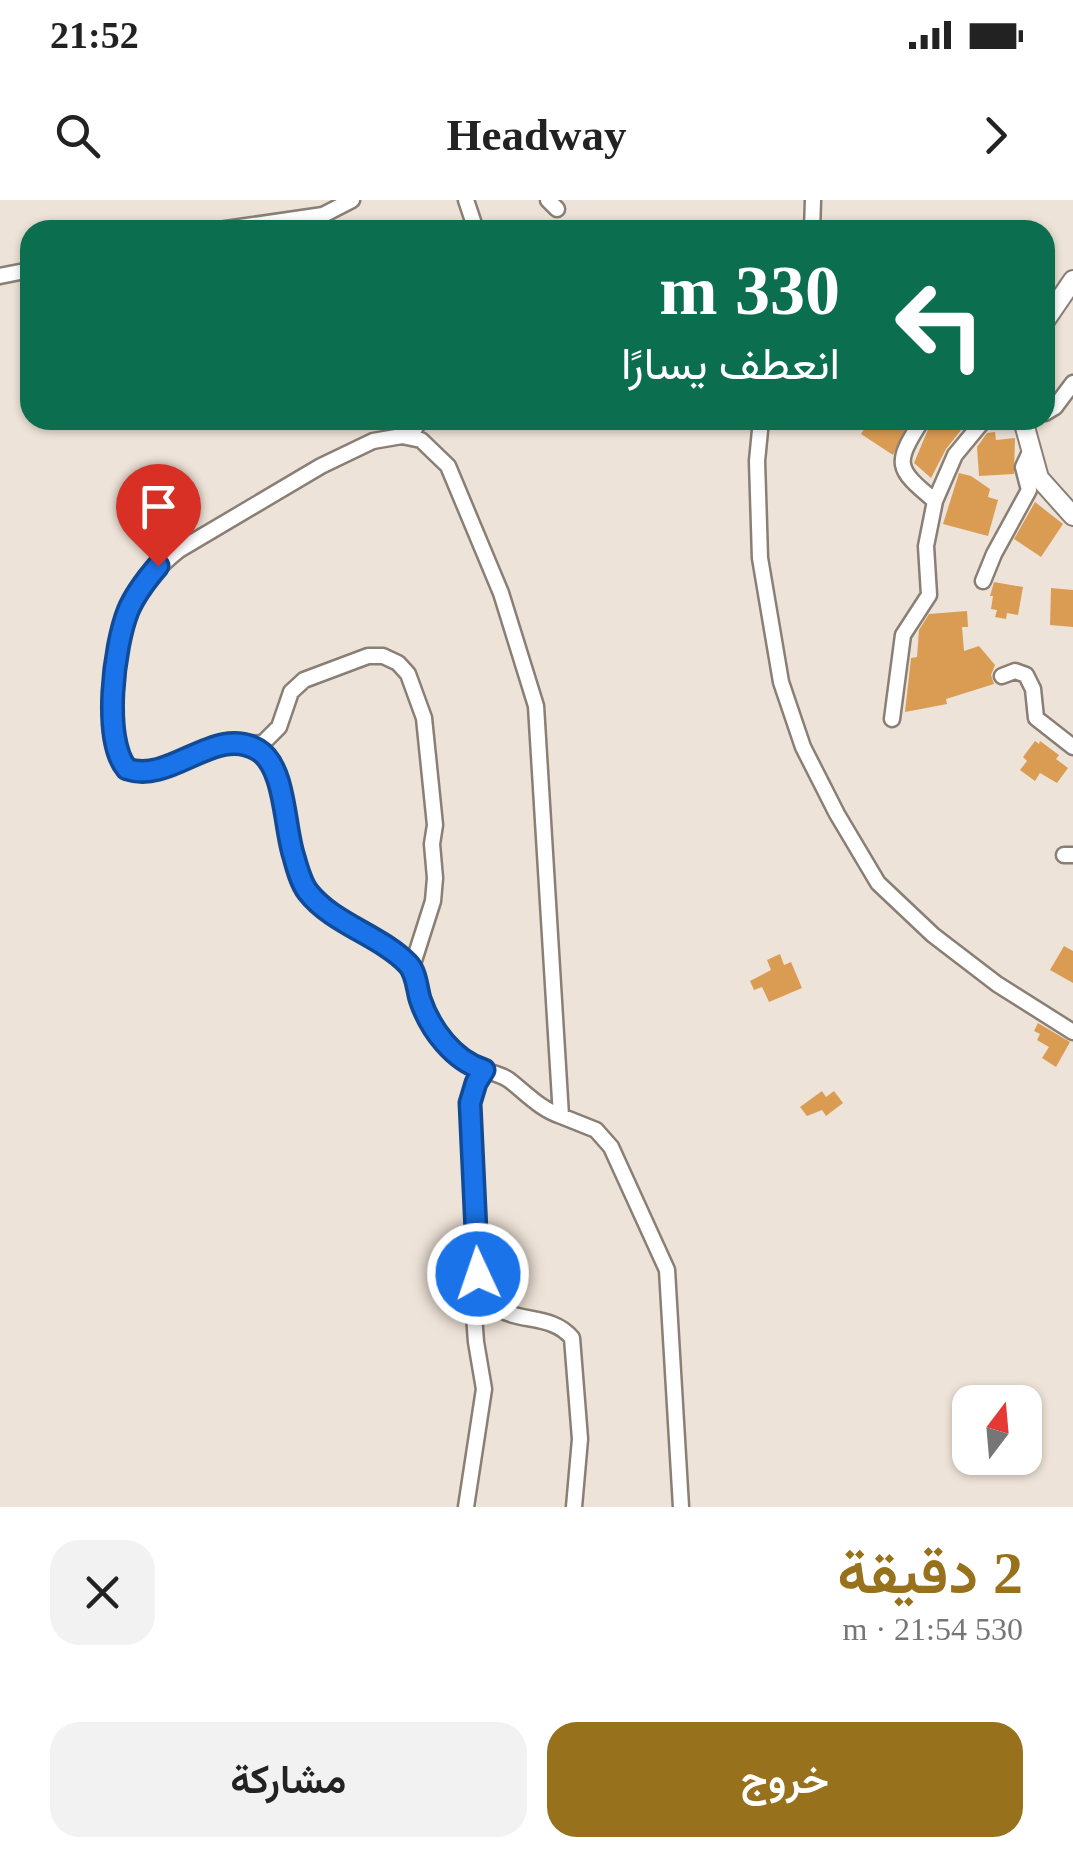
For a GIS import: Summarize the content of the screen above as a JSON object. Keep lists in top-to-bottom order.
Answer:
{
  "north": "top",
  "page": {
    "status": "21:52",
    "header": "Headway",
    "turn": ["330 m", "انعطف يسارًا"],
    "heading": ["2 دقيقة", "530 m · 21:54"],
    "buttons": ["خروج", "مشاركة"]
  }
}
